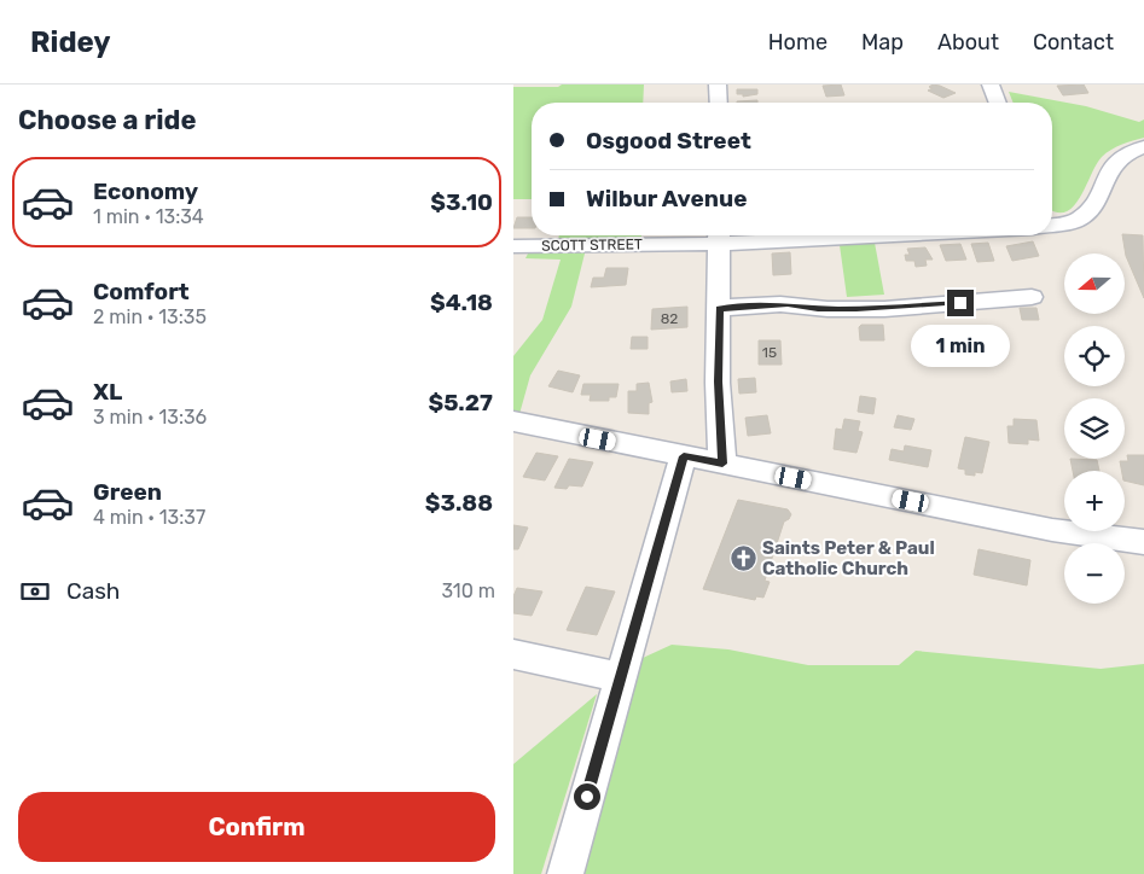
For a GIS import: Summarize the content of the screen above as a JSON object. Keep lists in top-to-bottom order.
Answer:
{
  "streets": {
    "street": ["SCOTT STREET"]
  },
  "places": {
    "church": ["Saints Peter & Paul Catholic Church"]
  },
  "house_numbers": ["82", "15"],
  "north": "left",
  "page": {
    "header": "Ridey",
    "nav": [
      "Home",
      "Map",
      "About",
      "Contact"
    ],
    "heading": "Choose a ride",
    "banner": ["Osgood Street", "Wilbur Avenue"],
    "list": [
      {
        "name": "Economy",
        "note": "1 min · 13:34",
        "value": "$3.10"
      },
      {
        "name": "Comfort",
        "note": "2 min · 13:35",
        "value": "$4.18"
      },
      {
        "name": "XL",
        "note": "3 min · 13:36",
        "value": "$5.27"
      },
      {
        "name": "Green",
        "note": "4 min · 13:37",
        "value": "$3.88"
      }
    ],
    "map_buttons": ["+", "−"],
    "bubble": "1 min",
    "pay": ["Cash", "310 m"],
    "buttons": "Confirm"
  }
}
